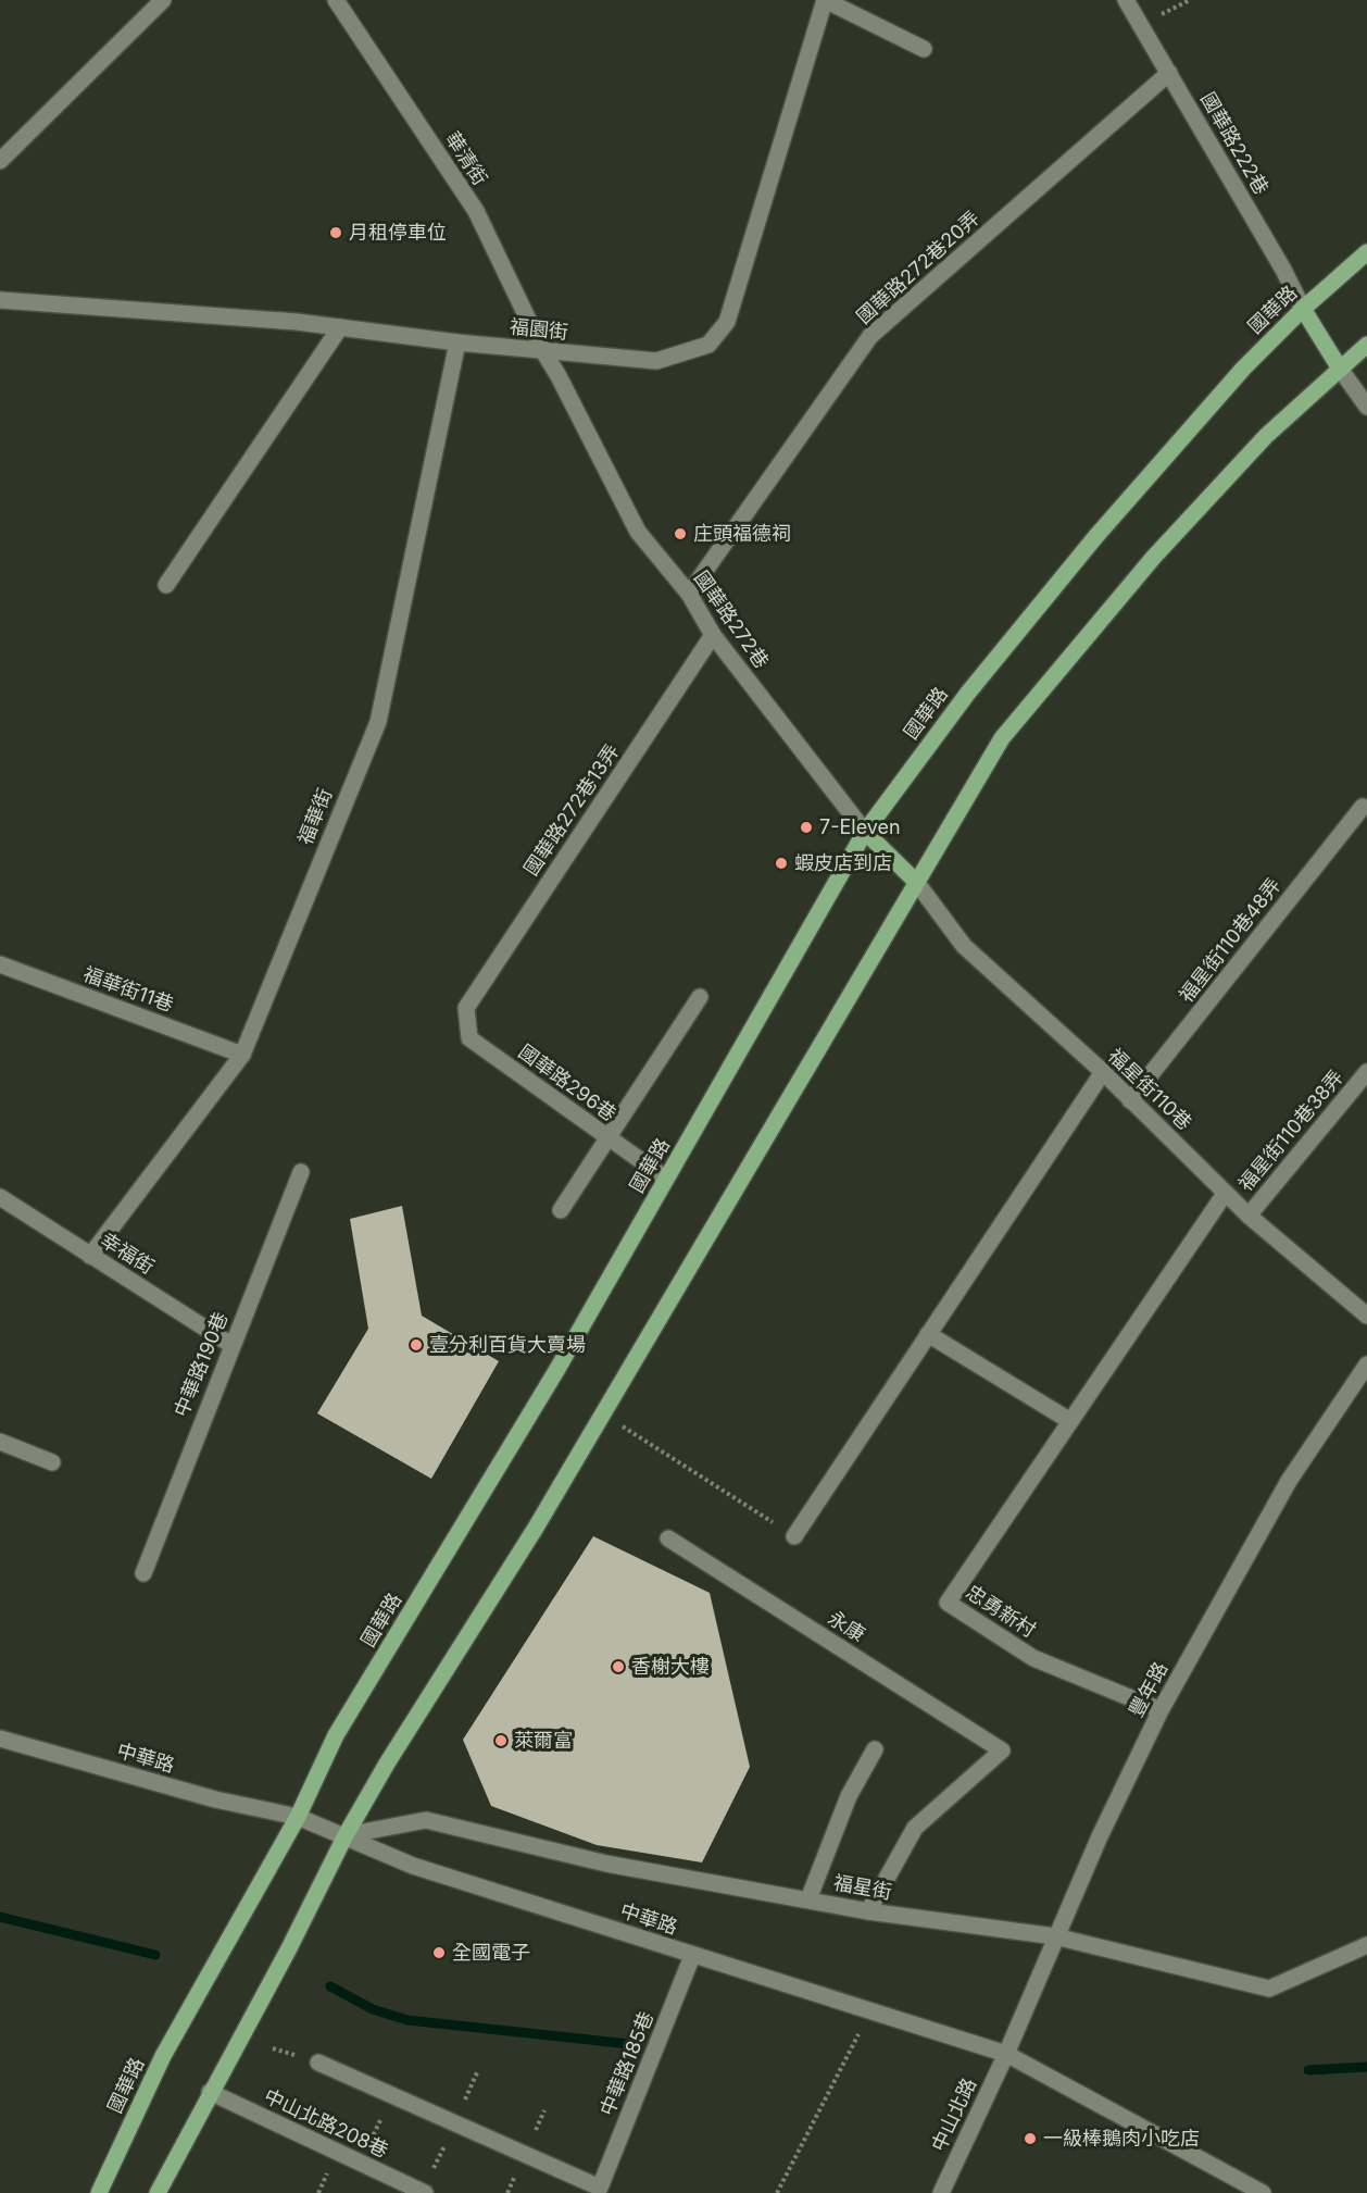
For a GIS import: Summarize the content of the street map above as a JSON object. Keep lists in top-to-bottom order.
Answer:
{
  "streets": {
    "main road": ["國華路"],
    "street": [
      "國華路222巷",
      "華清街",
      "國華路272巷20弄",
      "福園街",
      "國華路272巷",
      "國華路272巷13弄",
      "福華街",
      "福星街110巷48弄",
      "福華街11巷",
      "國華路296巷",
      "福星街110巷",
      "福星街110巷38弄",
      "幸福街",
      "中華路190巷",
      "忠勇新村",
      "永康",
      "豐年路",
      "中華路",
      "福星街",
      "中華路185巷",
      "中山北路",
      "中山北路208巷"
    ]
  },
  "crossings": [
    ["國華路222巷", "國華路272巷20弄"],
    ["國華路222巷", "國華路"],
    ["華清街", "福園街"],
    ["華清街", "國華路272巷"],
    ["國華路272巷20弄", "國華路272巷"],
    ["國華路", "國華路272巷"],
    ["國華路", "國華路296巷"],
    ["國華路", "中華路"],
    ["福園街", "國華路272巷"],
    ["福園街", "福華街"],
    ["國華路272巷", "國華路272巷13弄"],
    ["國華路272巷13弄", "國華路296巷"],
    ["福華街", "福華街11巷"],
    ["福華街", "幸福街"],
    ["福星街110巷48弄", "福星街110巷"],
    ["福星街110巷", "福星街110巷38弄"],
    ["福星街110巷", "忠勇新村"],
    ["幸福街", "中華路190巷"],
    ["忠勇新村", "豐年路"],
    ["永康", "福星街"],
    ["豐年路", "中華路"],
    ["豐年路", "福星街"],
    ["豐年路", "中山北路"],
    ["中華路", "福星街"],
    ["中華路", "中華路185巷"],
    ["中華路", "中山北路"]
  ],
  "places": [
    "月租停車位",
    "庄頭福德祠",
    "7-Eleven",
    "蝦皮店到店",
    "壹分利百貨大賣場",
    "香榭大樓",
    "萊爾富",
    "全國電子",
    "一級棒鵝肉小吃店"
  ]
}
